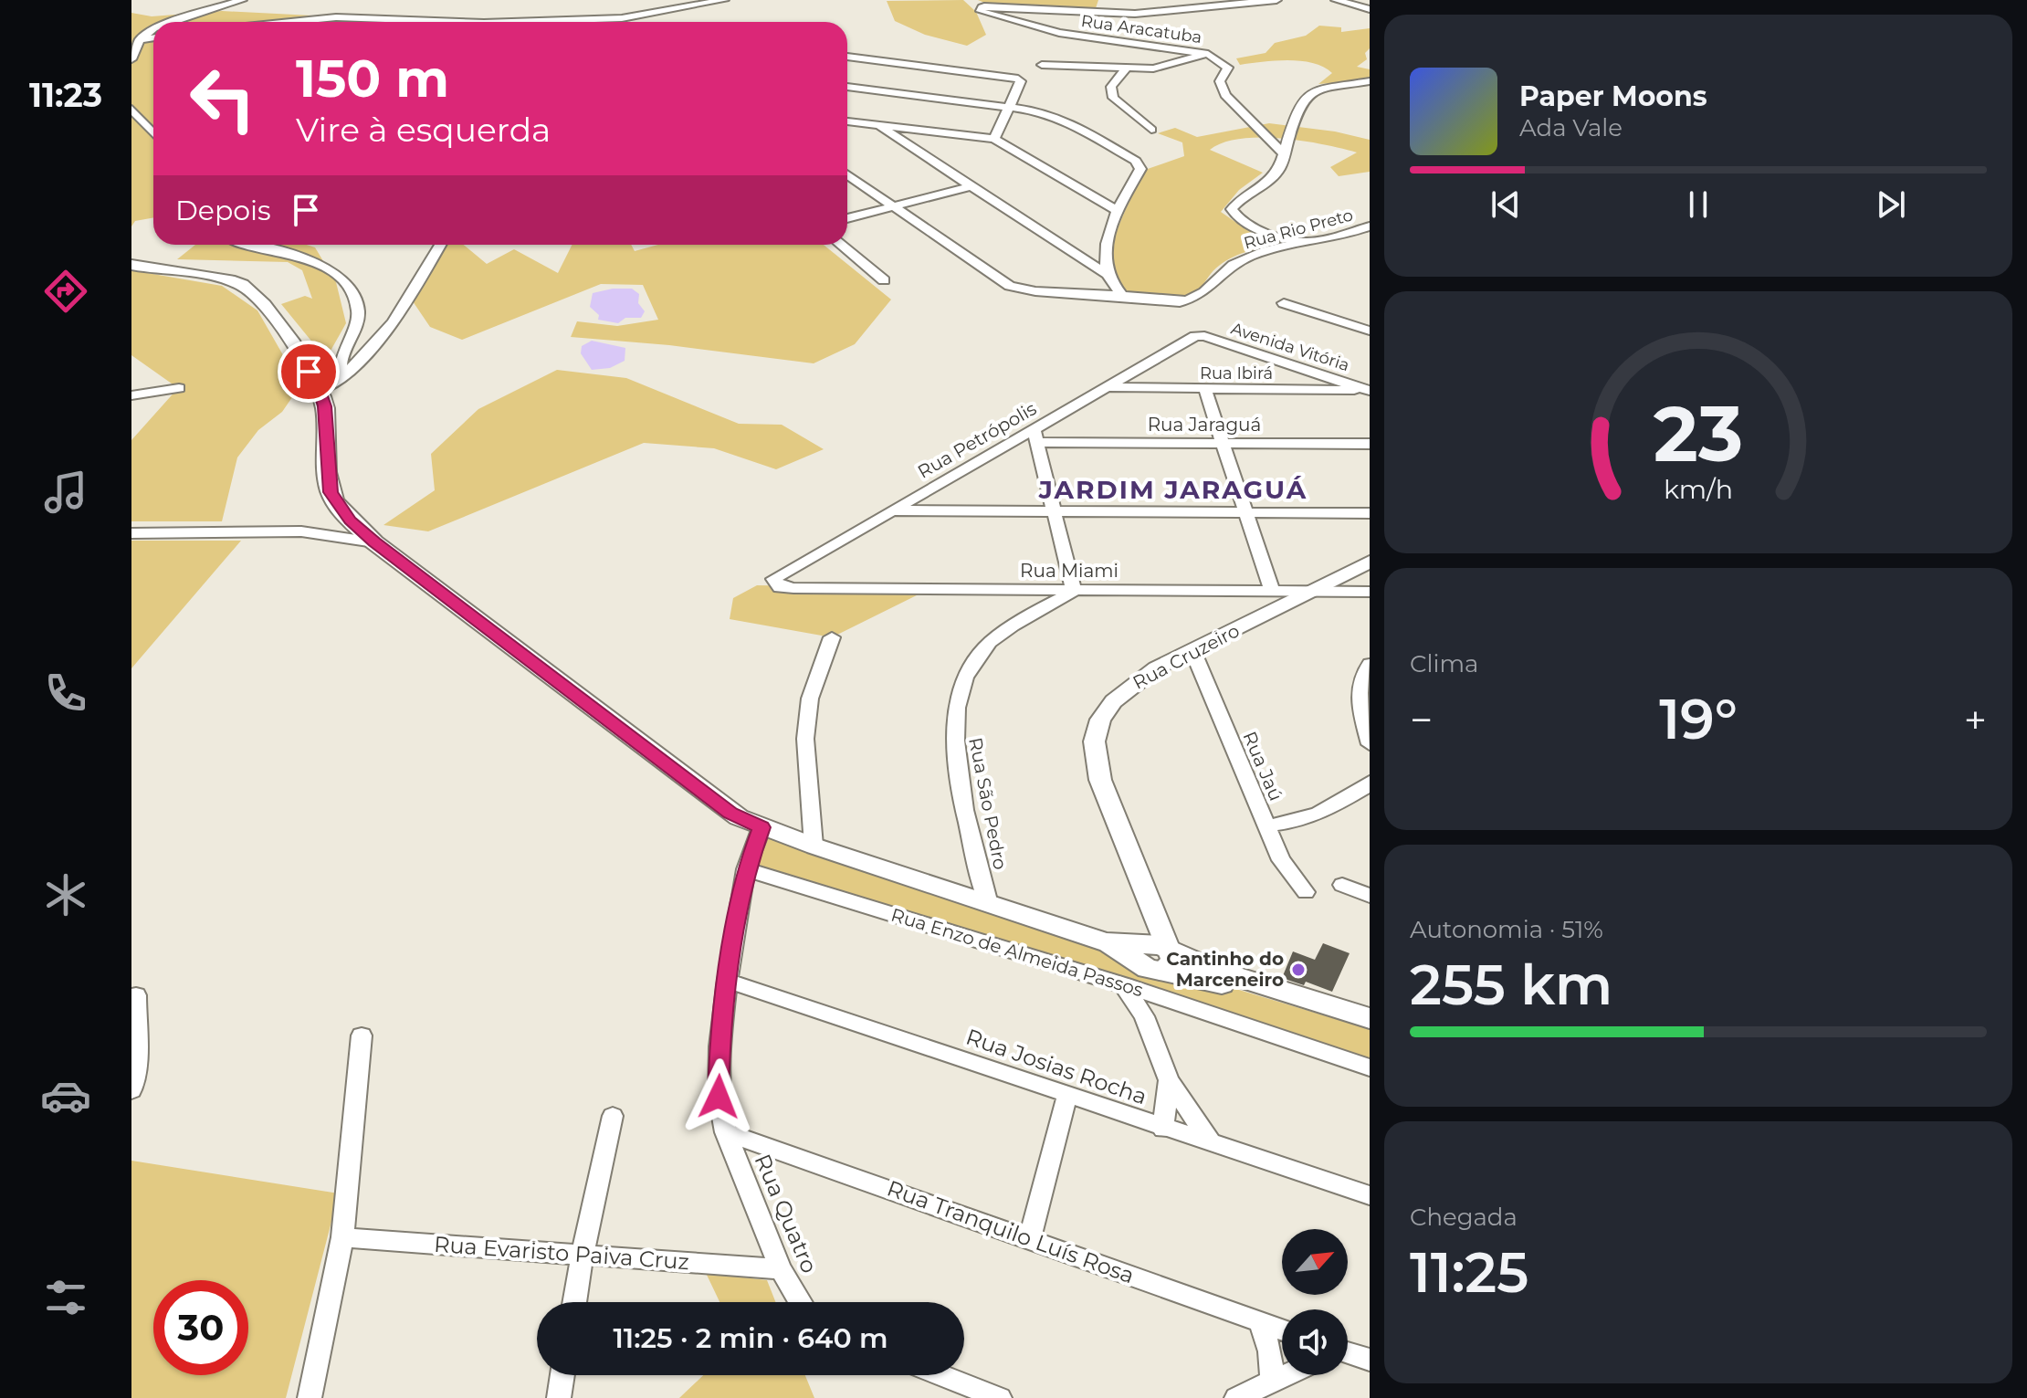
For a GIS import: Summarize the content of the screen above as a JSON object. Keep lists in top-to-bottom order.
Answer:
{
  "streets": {
    "street": [
      "Rua Aracatuba",
      "Rua Rio Preto",
      "Avenida Vitória",
      "Rua Ibirá",
      "Rua Jaraguá",
      "Rua Petrópolis",
      "Rua Miami",
      "Rua Cruzeiro",
      "Rua Jaú",
      "Rua São Pedro",
      "Rua Enzo de Almeida Passos",
      "Rua Josias Rocha",
      "Rua Quatro",
      "Rua Tranquilo Luís Rosa",
      "Rua Evaristo Paiva Cruz"
    ]
  },
  "crossings": [
    ["Avenida Vitória", "Rua Ibirá"],
    ["Avenida Vitória", "Rua Petrópolis"],
    ["Rua Ibirá", "Rua Petrópolis"],
    ["Rua Jaraguá", "Rua Petrópolis"],
    ["Rua Petrópolis", "Rua Miami"],
    ["Rua Miami", "Rua Cruzeiro"],
    ["Rua Miami", "Rua São Pedro"],
    ["Rua Cruzeiro", "Rua Jaú"],
    ["Rua Enzo de Almeida Passos", "Rua Quatro"],
    ["Rua Josias Rocha", "Rua Quatro"],
    ["Rua Quatro", "Rua Tranquilo Luís Rosa"],
    ["Rua Quatro", "Rua Evaristo Paiva Cruz"]
  ],
  "districts": ["JARDIM JARAGUÁ"],
  "places": ["Cantinho do Marceneiro"],
  "north": "top right",
  "page": {
    "tabs": "11:23",
    "turn": ["150 m", "Vire à esquerda"],
    "song": ["Paper Moons", "Ada Vale"],
    "then": "Depois",
    "tile": [
      "Clima",
      ["Autonomia · 51%", "255 km"],
      ["Chegada", "11:25"]
    ],
    "heat": ["−", "19°", "+"],
    "limit": "30",
    "trip": "11:25 · 2 min · 640 m",
    "gauge": ["23", "km/h"]
  }
}
